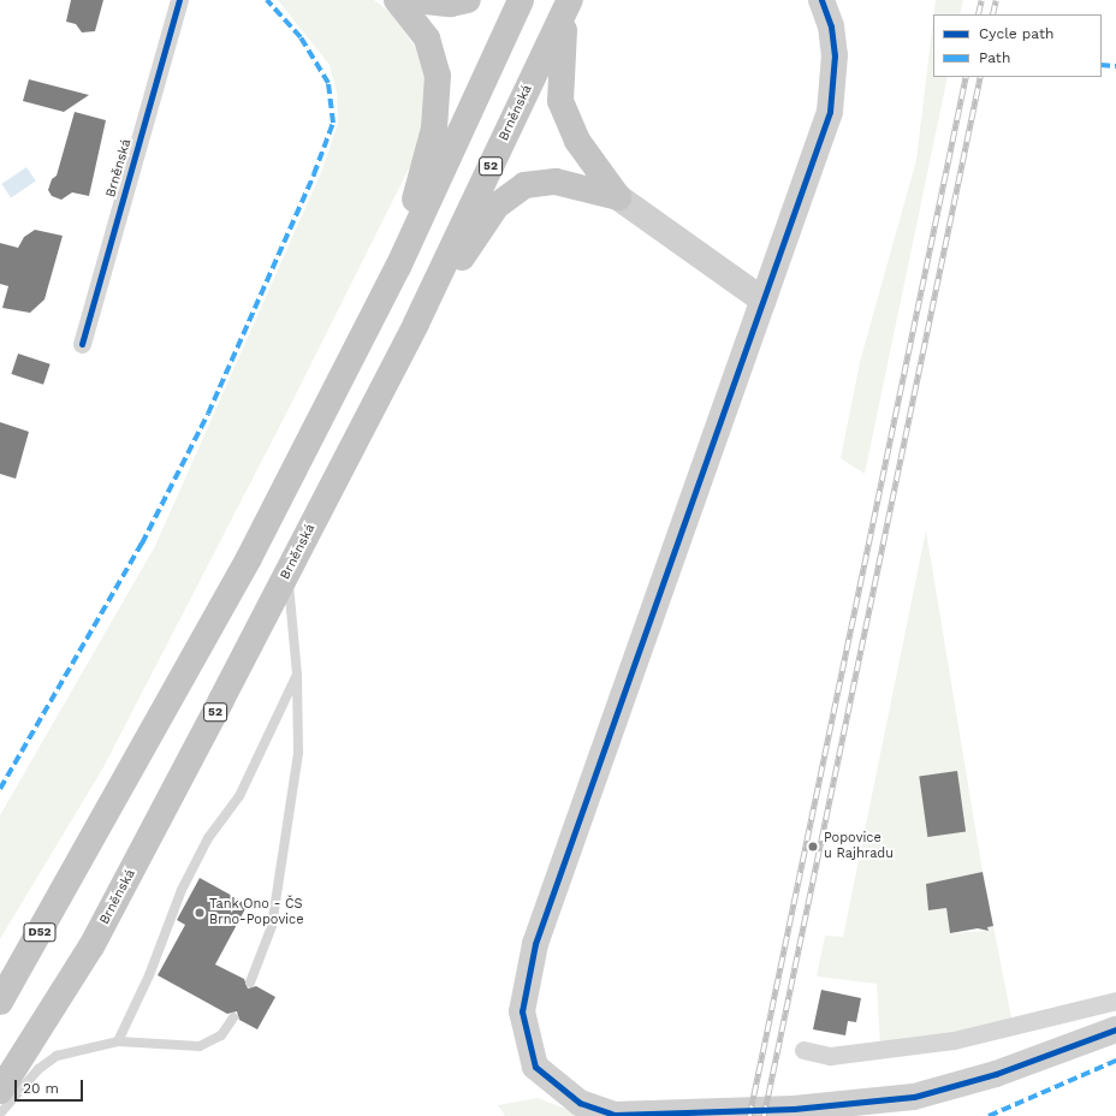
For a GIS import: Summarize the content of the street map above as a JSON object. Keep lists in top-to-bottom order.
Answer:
{
  "streets": {
    "highway": ["Brněnská", "52", "D52"]
  },
  "places": ["Popovice u Rajhradu", "Tank Ono - ČS Brno-Popovice"],
  "legend": ["Cycle path", "Path"],
  "scale_bar": "20 m"
}
